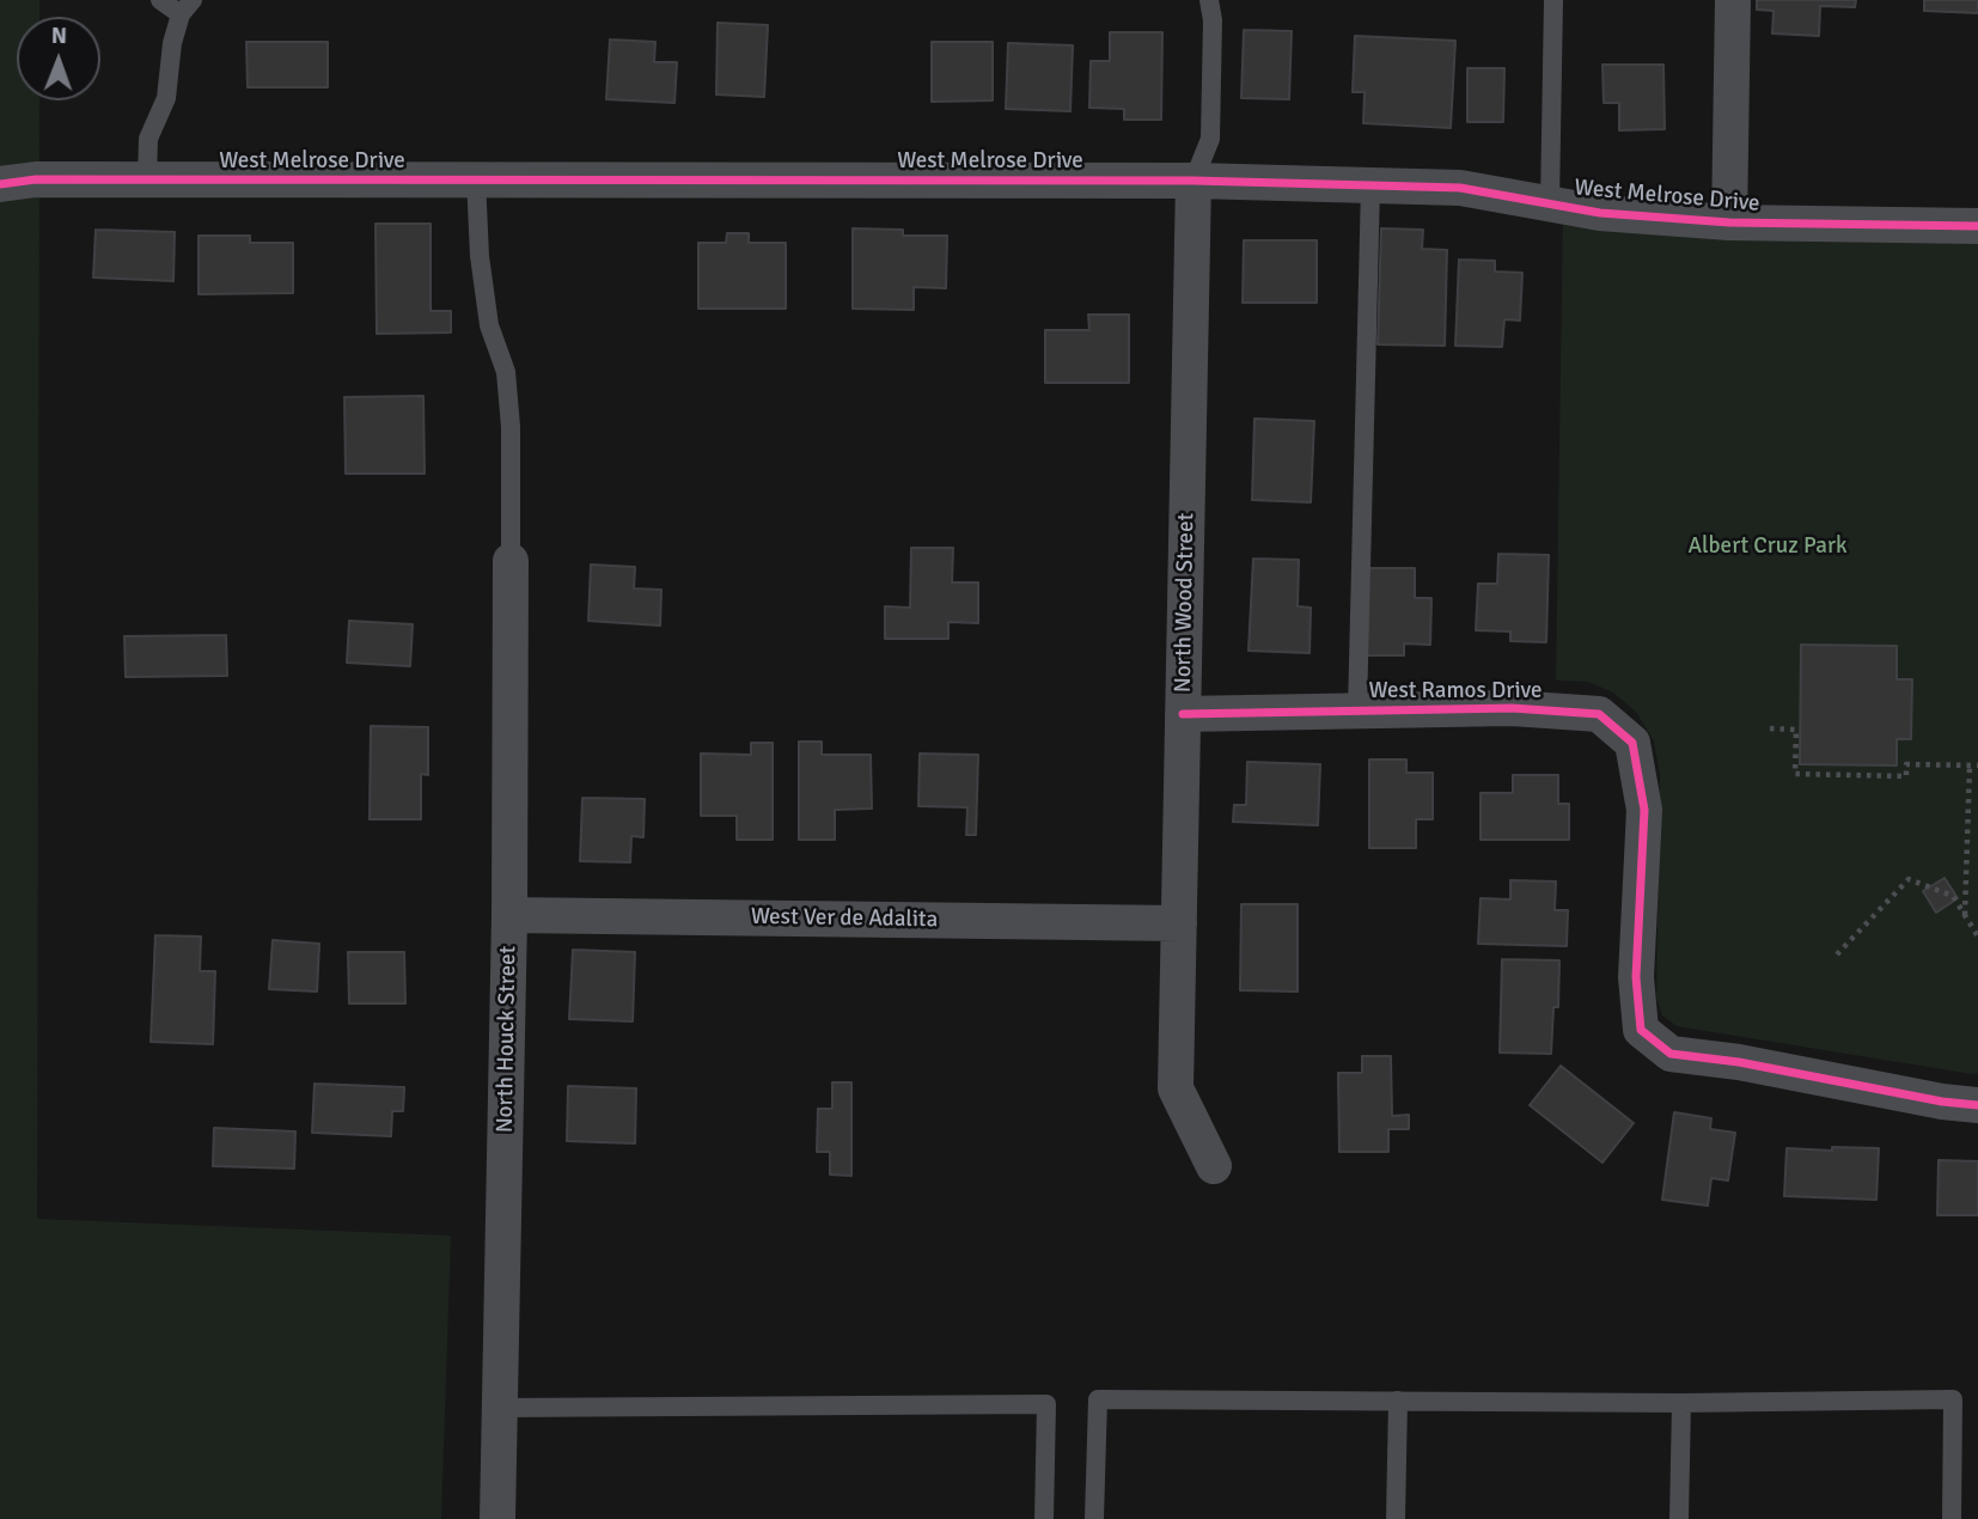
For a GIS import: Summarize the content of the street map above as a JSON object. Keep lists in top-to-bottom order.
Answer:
{
  "streets": {
    "street": [
      "West Melrose Drive",
      "North Wood Street",
      "West Ramos Drive",
      "West Ver de Adalita",
      "North Houck Street"
    ]
  },
  "crossings": [
    ["West Melrose Drive", "North Wood Street"],
    ["North Wood Street", "West Ramos Drive"],
    ["North Wood Street", "West Ver de Adalita"],
    ["West Ver de Adalita", "North Houck Street"]
  ],
  "parks": ["Albert Cruz Park"],
  "north": "top"
}
